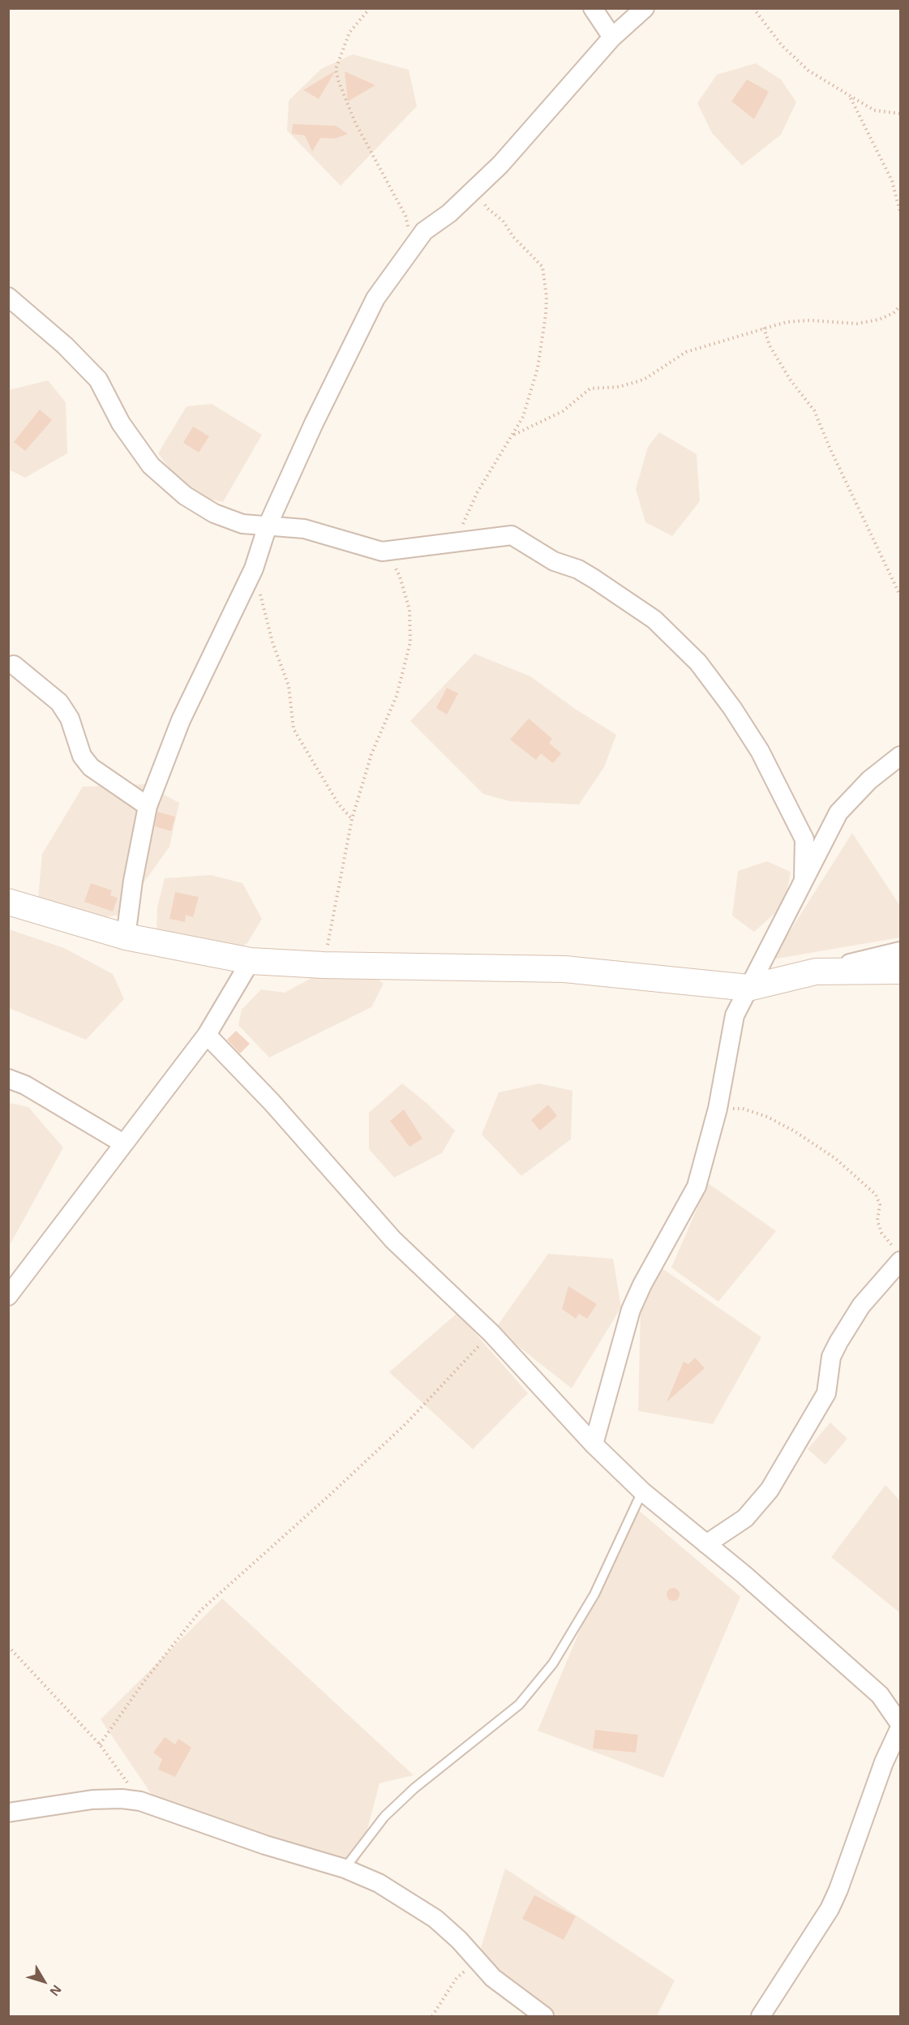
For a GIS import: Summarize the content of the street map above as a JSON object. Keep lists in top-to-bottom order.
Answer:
{
  "north": "bottom right"
}
